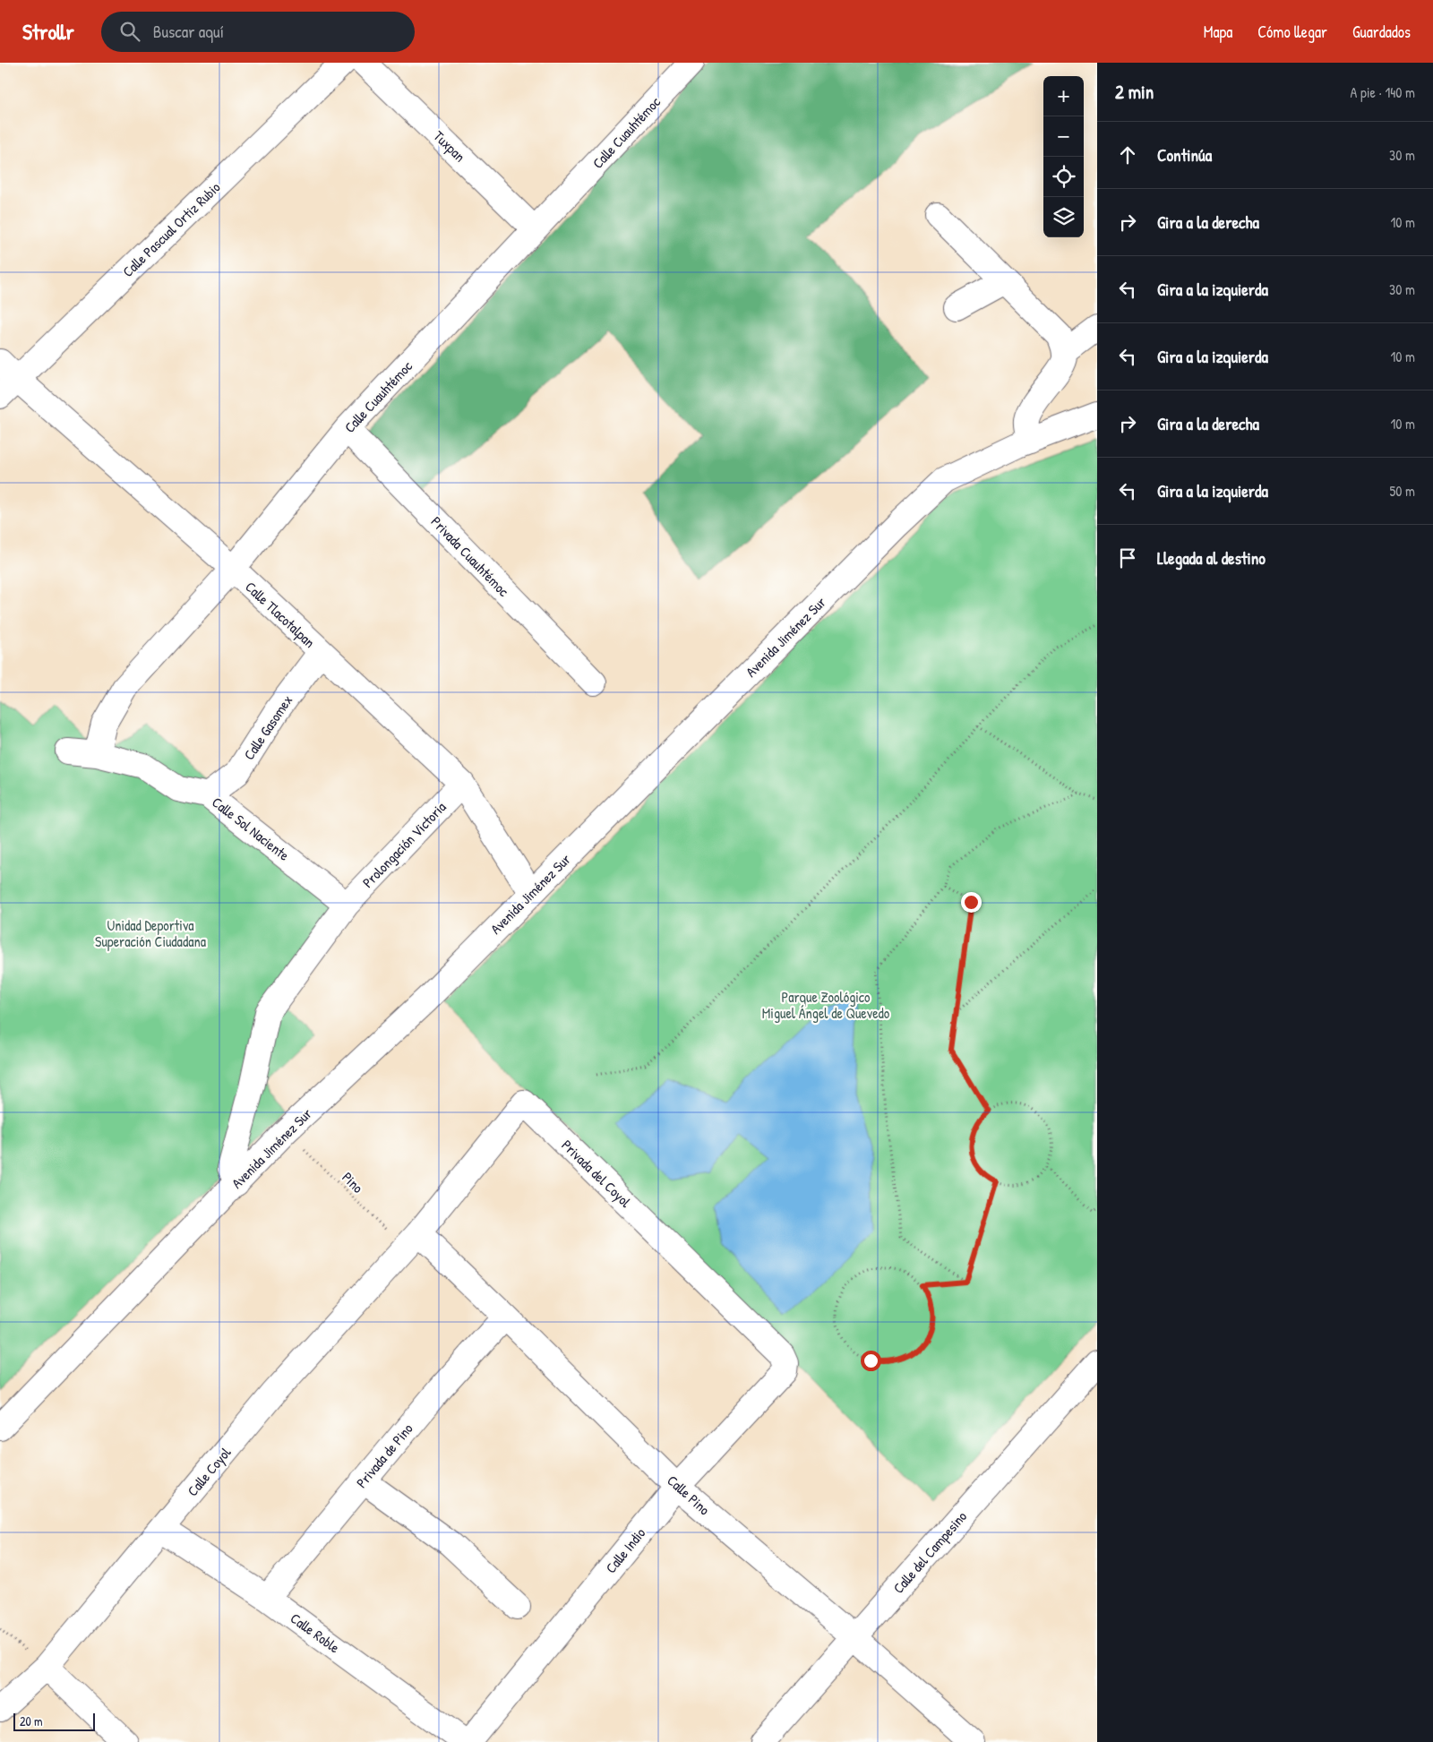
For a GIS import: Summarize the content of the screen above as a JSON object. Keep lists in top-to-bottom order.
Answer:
{
  "streets": {
    "street": [
      "Calle Cuauhtémoc",
      "Tuxpan",
      "Calle Pascual Ortiz Rubio",
      "Privada Cuauhtémoc",
      "Calle Tlacotalpan",
      "Avenida Jiménez Sur",
      "Calle Gasomex",
      "Calle Sol Naciente",
      "Prolongación Victoria",
      "Privada del Coyol",
      "Privada de Pino",
      "Calle Coyol",
      "Calle Pino",
      "Calle Indio",
      "Calle del Campesino",
      "Calle Roble"
    ],
    "path": ["Pino"]
  },
  "crossings": [
    ["Calle Cuauhtémoc", "Tuxpan"],
    ["Calle Cuauhtémoc", "Privada Cuauhtémoc"],
    ["Calle Cuauhtémoc", "Calle Tlacotalpan"],
    ["Calle Cuauhtémoc", "Calle Sol Naciente"],
    ["Calle Pascual Ortiz Rubio", "Calle Tlacotalpan"],
    ["Calle Tlacotalpan", "Avenida Jiménez Sur"],
    ["Calle Tlacotalpan", "Calle Gasomex"],
    ["Calle Tlacotalpan", "Prolongación Victoria"],
    ["Avenida Jiménez Sur", "Prolongación Victoria"],
    ["Avenida Jiménez Sur", "Pino"],
    ["Calle Gasomex", "Calle Sol Naciente"],
    ["Calle Sol Naciente", "Prolongación Victoria"],
    ["Privada del Coyol", "Pino"],
    ["Privada del Coyol", "Calle Coyol"],
    ["Privada del Coyol", "Calle Pino"],
    ["Privada del Coyol", "Calle Indio"],
    ["Pino", "Calle Coyol"],
    ["Pino", "Calle Pino"],
    ["Privada de Pino", "Calle Pino"],
    ["Privada de Pino", "Calle Roble"],
    ["Calle Coyol", "Calle Pino"],
    ["Calle Coyol", "Calle Roble"],
    ["Calle Pino", "Calle Indio"],
    ["Calle Pino", "Calle del Campesino"]
  ],
  "parks": ["Unidad Deportiva Superación Ciudadana", "Parque Zoológico Miguel Ángel de Quevedo"],
  "scale_bar": "20 m",
  "page": {
    "header": "Strollr",
    "search": "Buscar aquí",
    "nav": ["Mapa", "Cómo llegar", "Guardados"],
    "heading": ["2 min", "A pie · 140 m"],
    "map_buttons": ["+", "−"],
    "list": [
      ["Continúa", "30 m"],
      ["Gira a la derecha", "10 m"],
      ["Gira a la izquierda", "30 m"],
      ["Gira a la izquierda", "10 m"],
      ["Gira a la derecha", "10 m"],
      ["Gira a la izquierda", "50 m"],
      "Llegada al destino"
    ],
    "scale": "20 m"
  }
}
